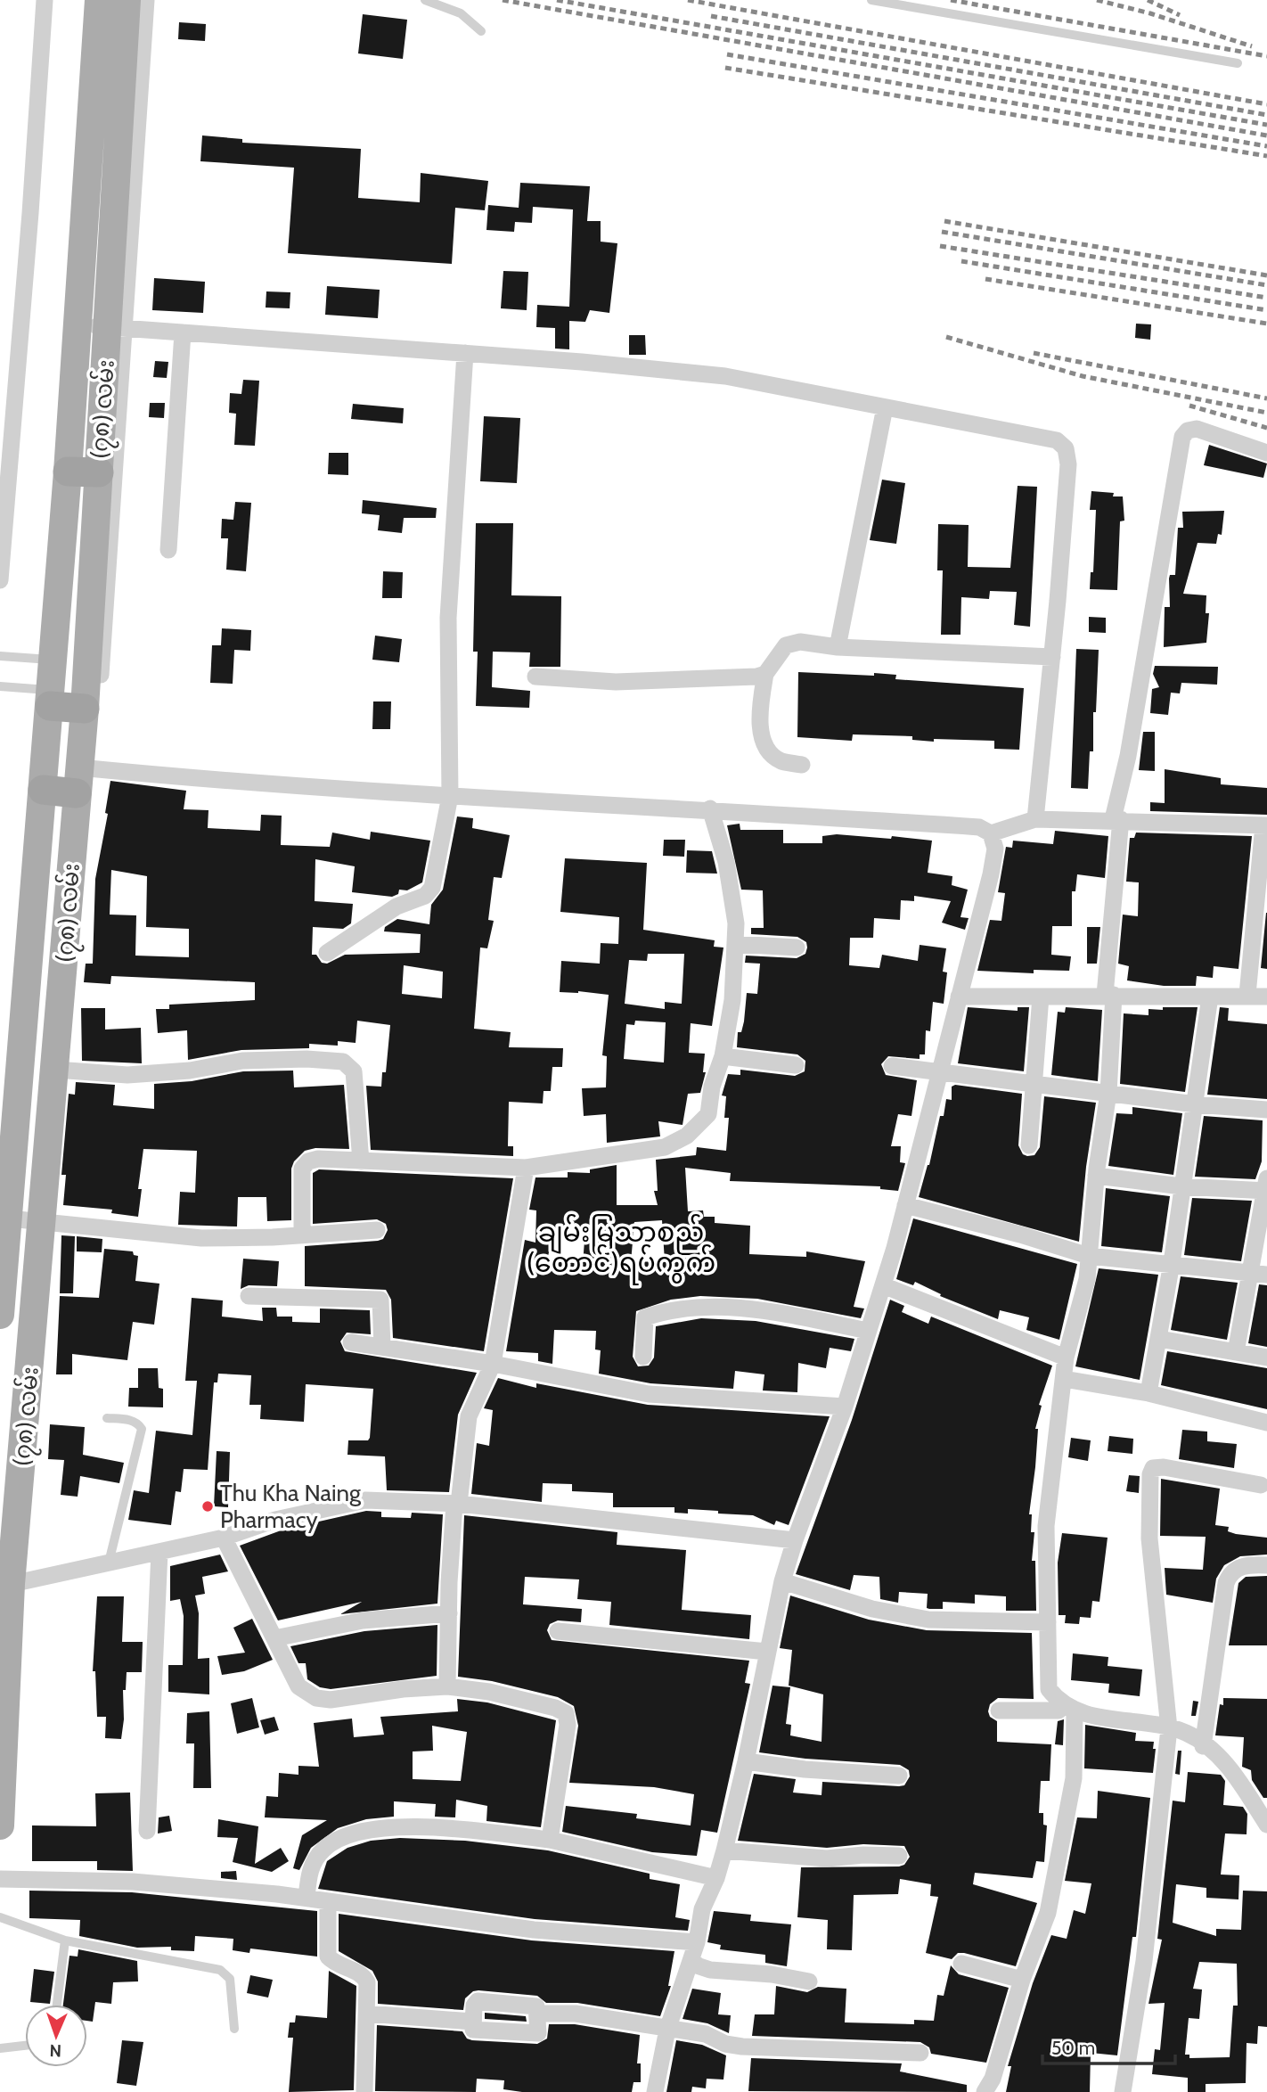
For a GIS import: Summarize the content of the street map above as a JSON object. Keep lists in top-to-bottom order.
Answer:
{
  "streets": {
    "main road": ["(၇၈) လမ်း"]
  },
  "districts": ["ချမ်းမြသာစည် (တောင်)ရပ်ကွက်"],
  "places": ["Thu Kha Naing Pharmacy"],
  "scale_bar": "50 m",
  "north": "bottom"
}
